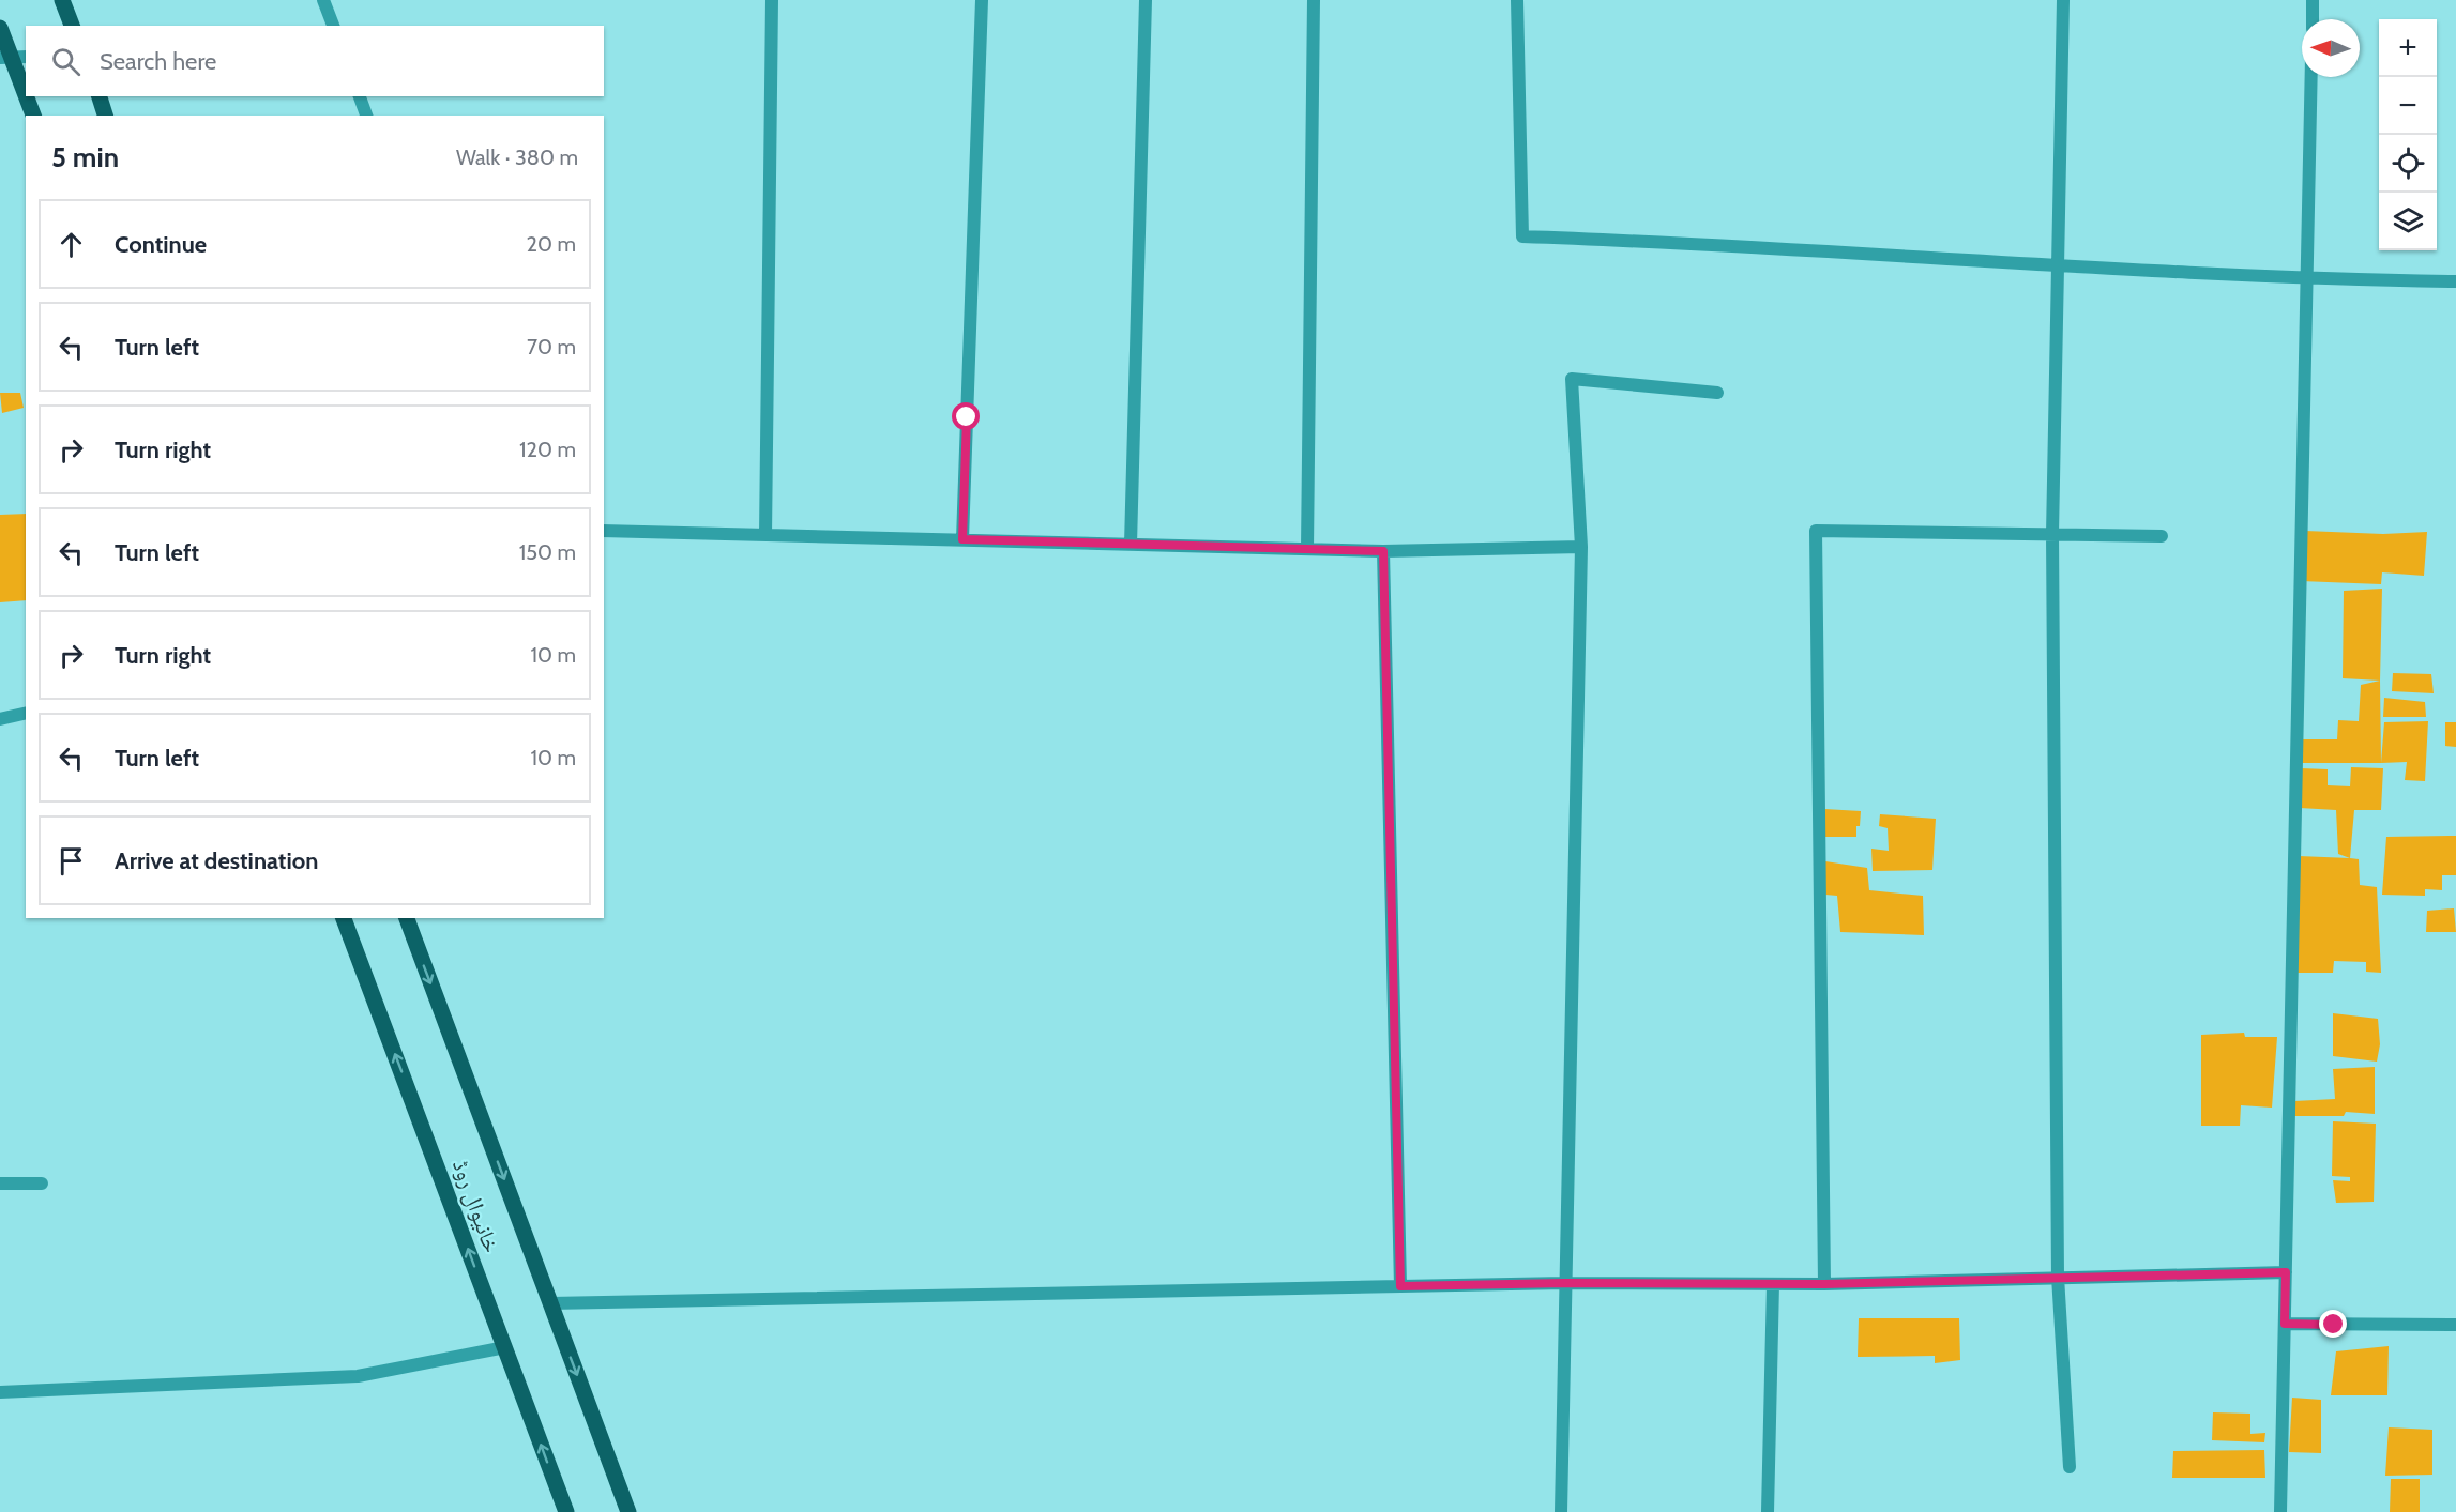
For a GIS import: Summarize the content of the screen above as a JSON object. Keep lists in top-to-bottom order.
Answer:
{
  "streets": {
    "main road": ["خانیوال روڈ"]
  },
  "north": "left",
  "page": {
    "map_buttons": ["+", "−"],
    "search": "Search here",
    "heading": ["5 min", "Walk · 380 m"],
    "list": [
      ["Continue", "20 m"],
      ["Turn left", "70 m"],
      ["Turn right", "120 m"],
      ["Turn left", "150 m"],
      ["Turn right", "10 m"],
      ["Turn left", "10 m"],
      "Arrive at destination"
    ]
  }
}
